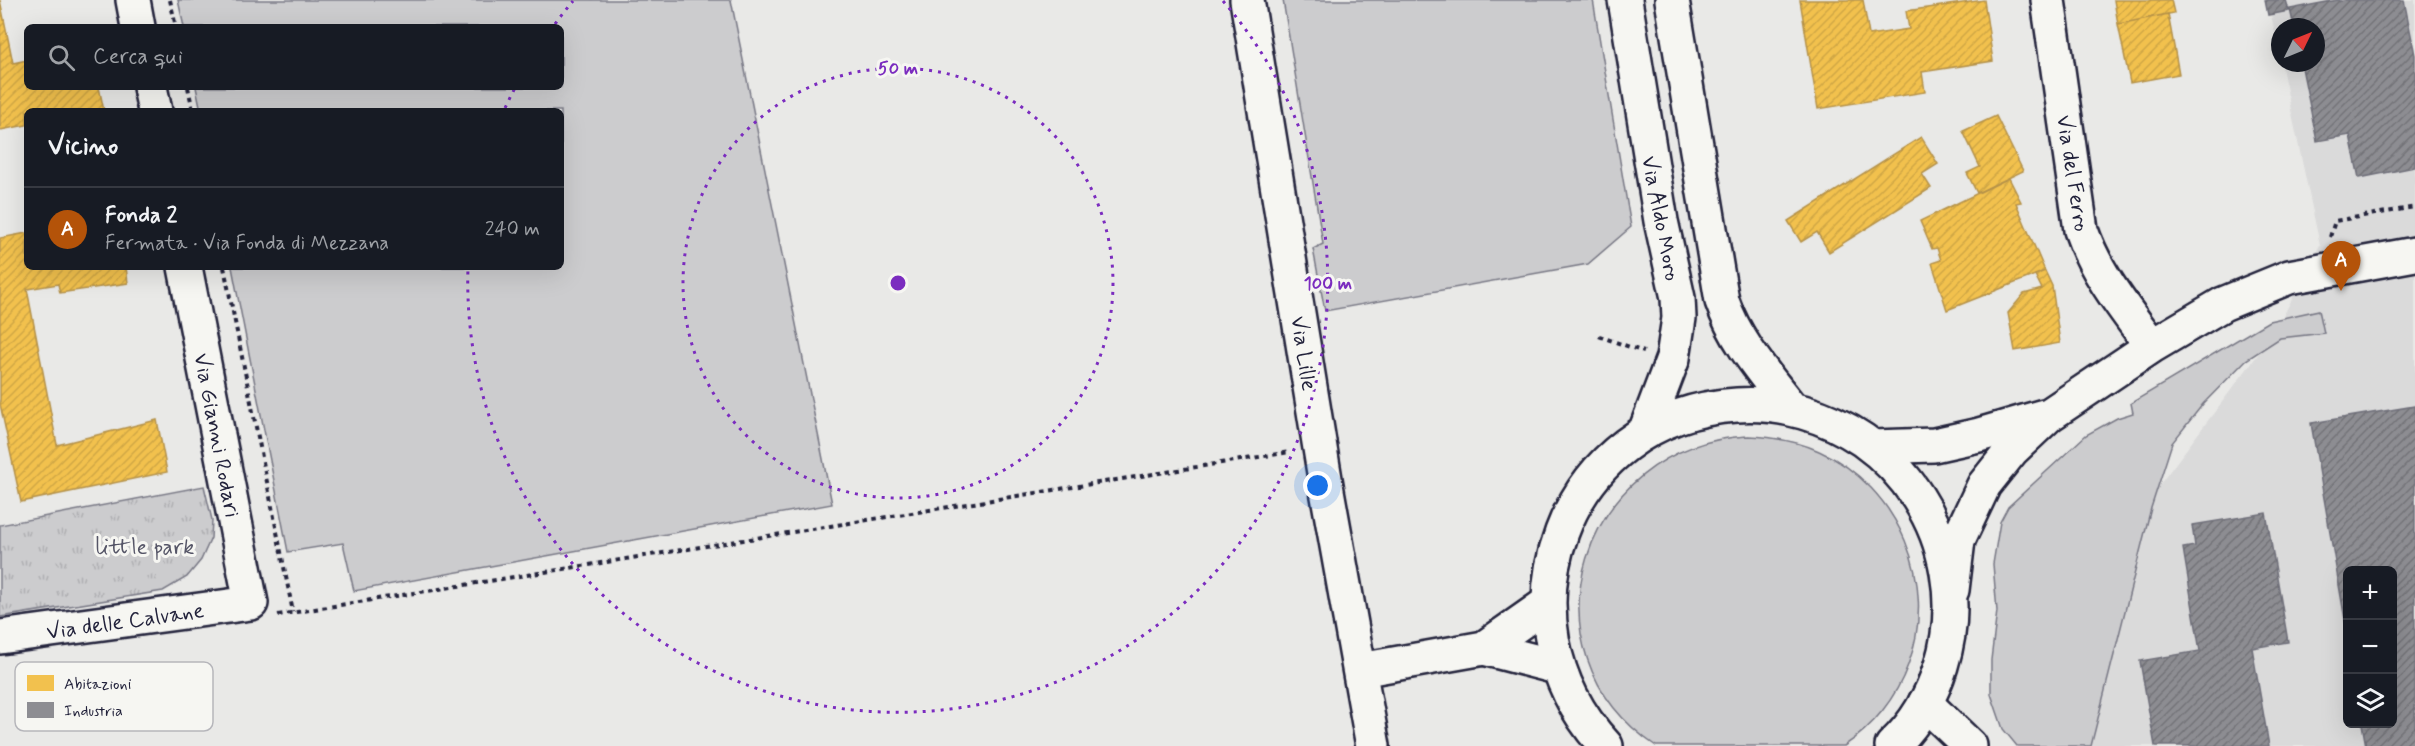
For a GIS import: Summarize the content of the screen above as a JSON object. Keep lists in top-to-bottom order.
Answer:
{
  "streets": {
    "street": [
      "Via del Ferro",
      "Via Aldo Moro",
      "Via Lille",
      "Via Gianni Rodari",
      "Via delle Calvane"
    ]
  },
  "crossings": [
    ["Via Gianni Rodari", "Via delle Calvane"]
  ],
  "parks": ["little park"],
  "legend": ["Abitazioni", "Industria"],
  "north": "top right",
  "page": {
    "search": "Cerca qui",
    "heading": "Vicino",
    "list": [
      {
        "mark": "A",
        "name": "Fonda 2",
        "note": "Fermata · Via Fonda di Mezzana",
        "value": "240 m"
      }
    ],
    "pins": "A",
    "map_buttons": ["+", "−"]
  },
  "rings": ["50 m", "100 m"]
}
